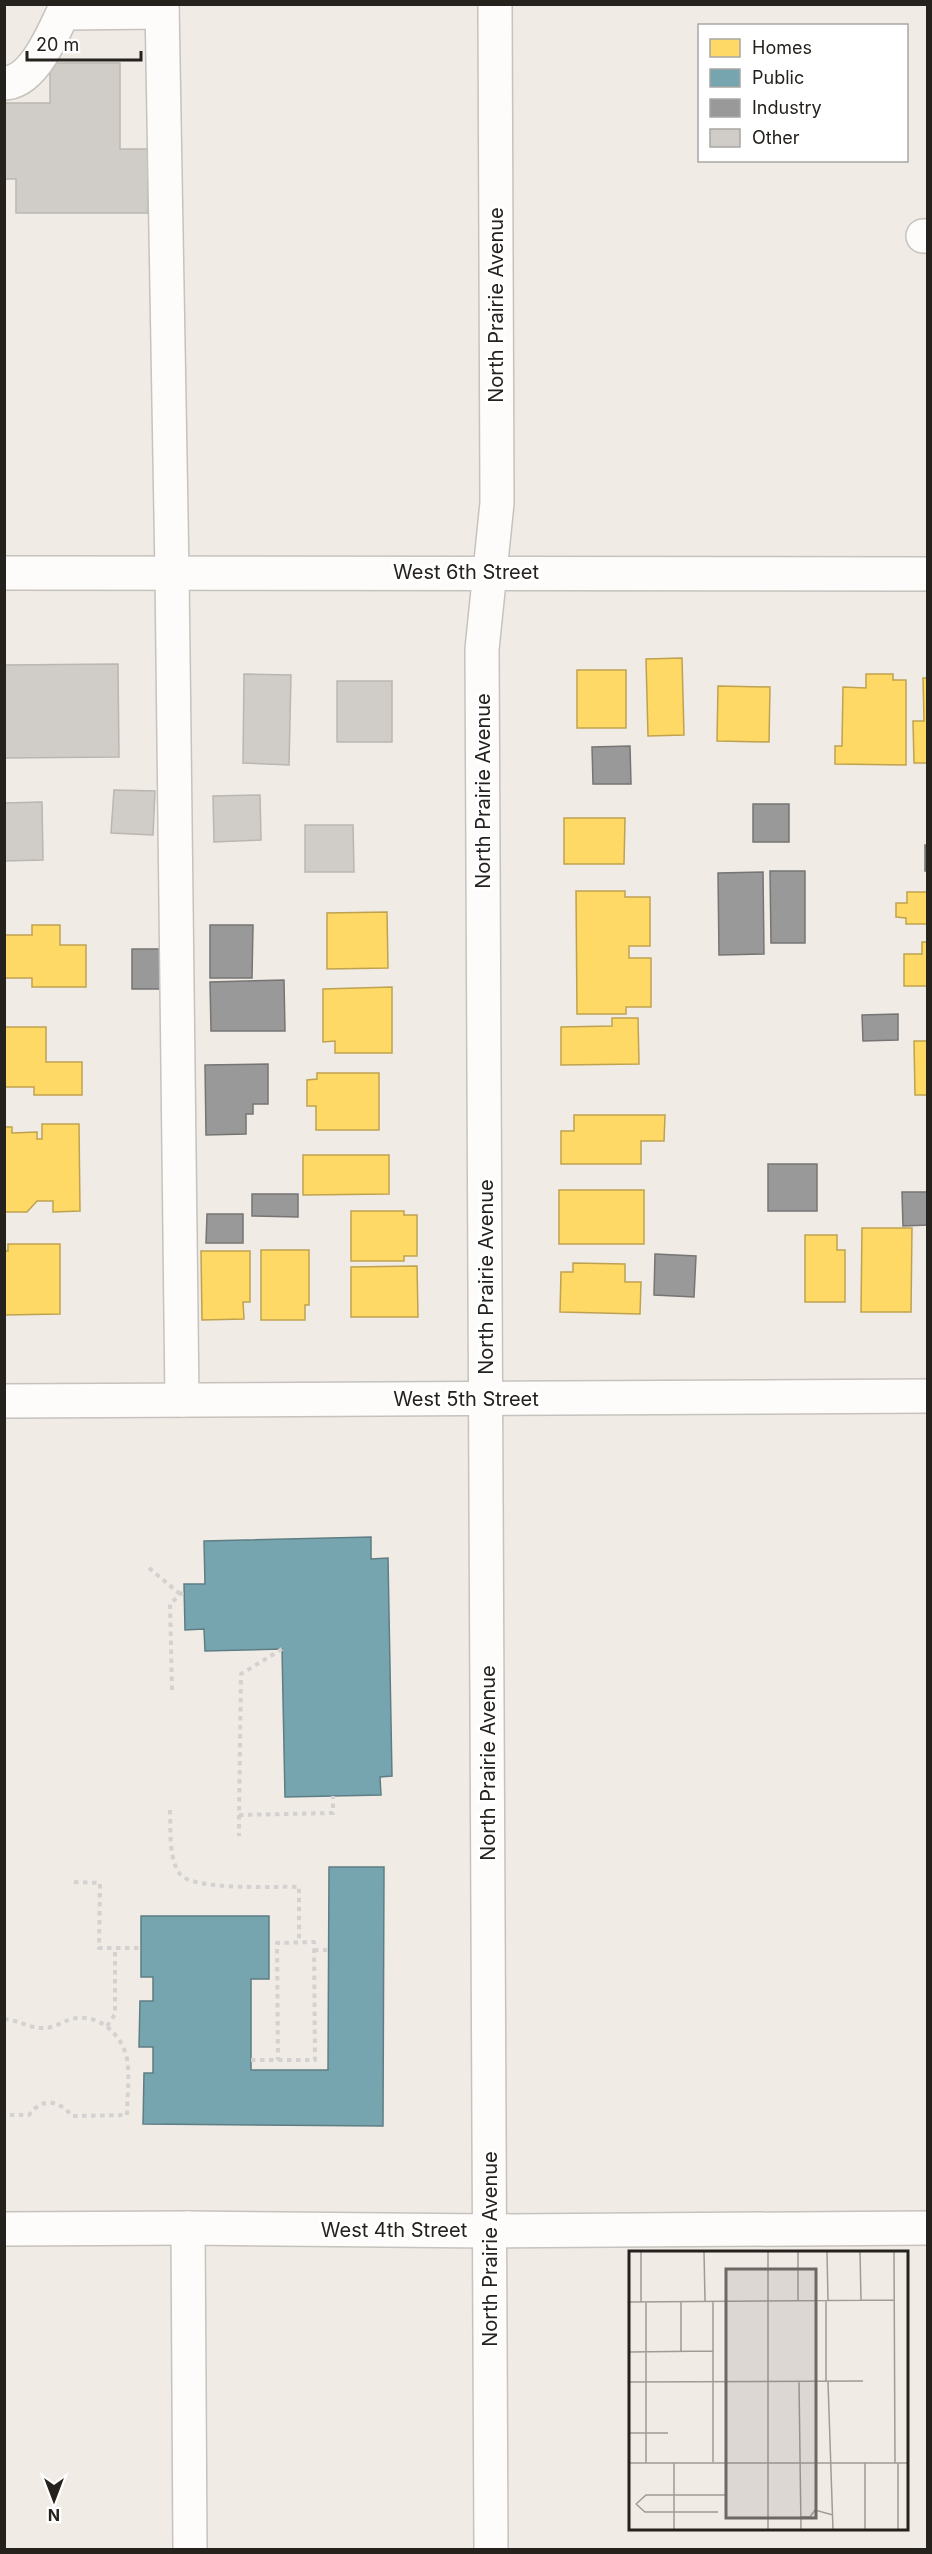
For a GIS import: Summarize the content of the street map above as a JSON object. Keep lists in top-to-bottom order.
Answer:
{
  "streets": {
    "street": [
      "North Prairie Avenue",
      "West 6th Street",
      "West 5th Street",
      "West 4th Street"
    ]
  },
  "crossings": [
    ["North Prairie Avenue", "West 6th Street"],
    ["North Prairie Avenue", "West 5th Street"],
    ["North Prairie Avenue", "West 4th Street"]
  ],
  "legend": [
    "Homes",
    "Public",
    "Industry",
    "Other"
  ],
  "scale_bar": "20 m",
  "north": "bottom"
}
